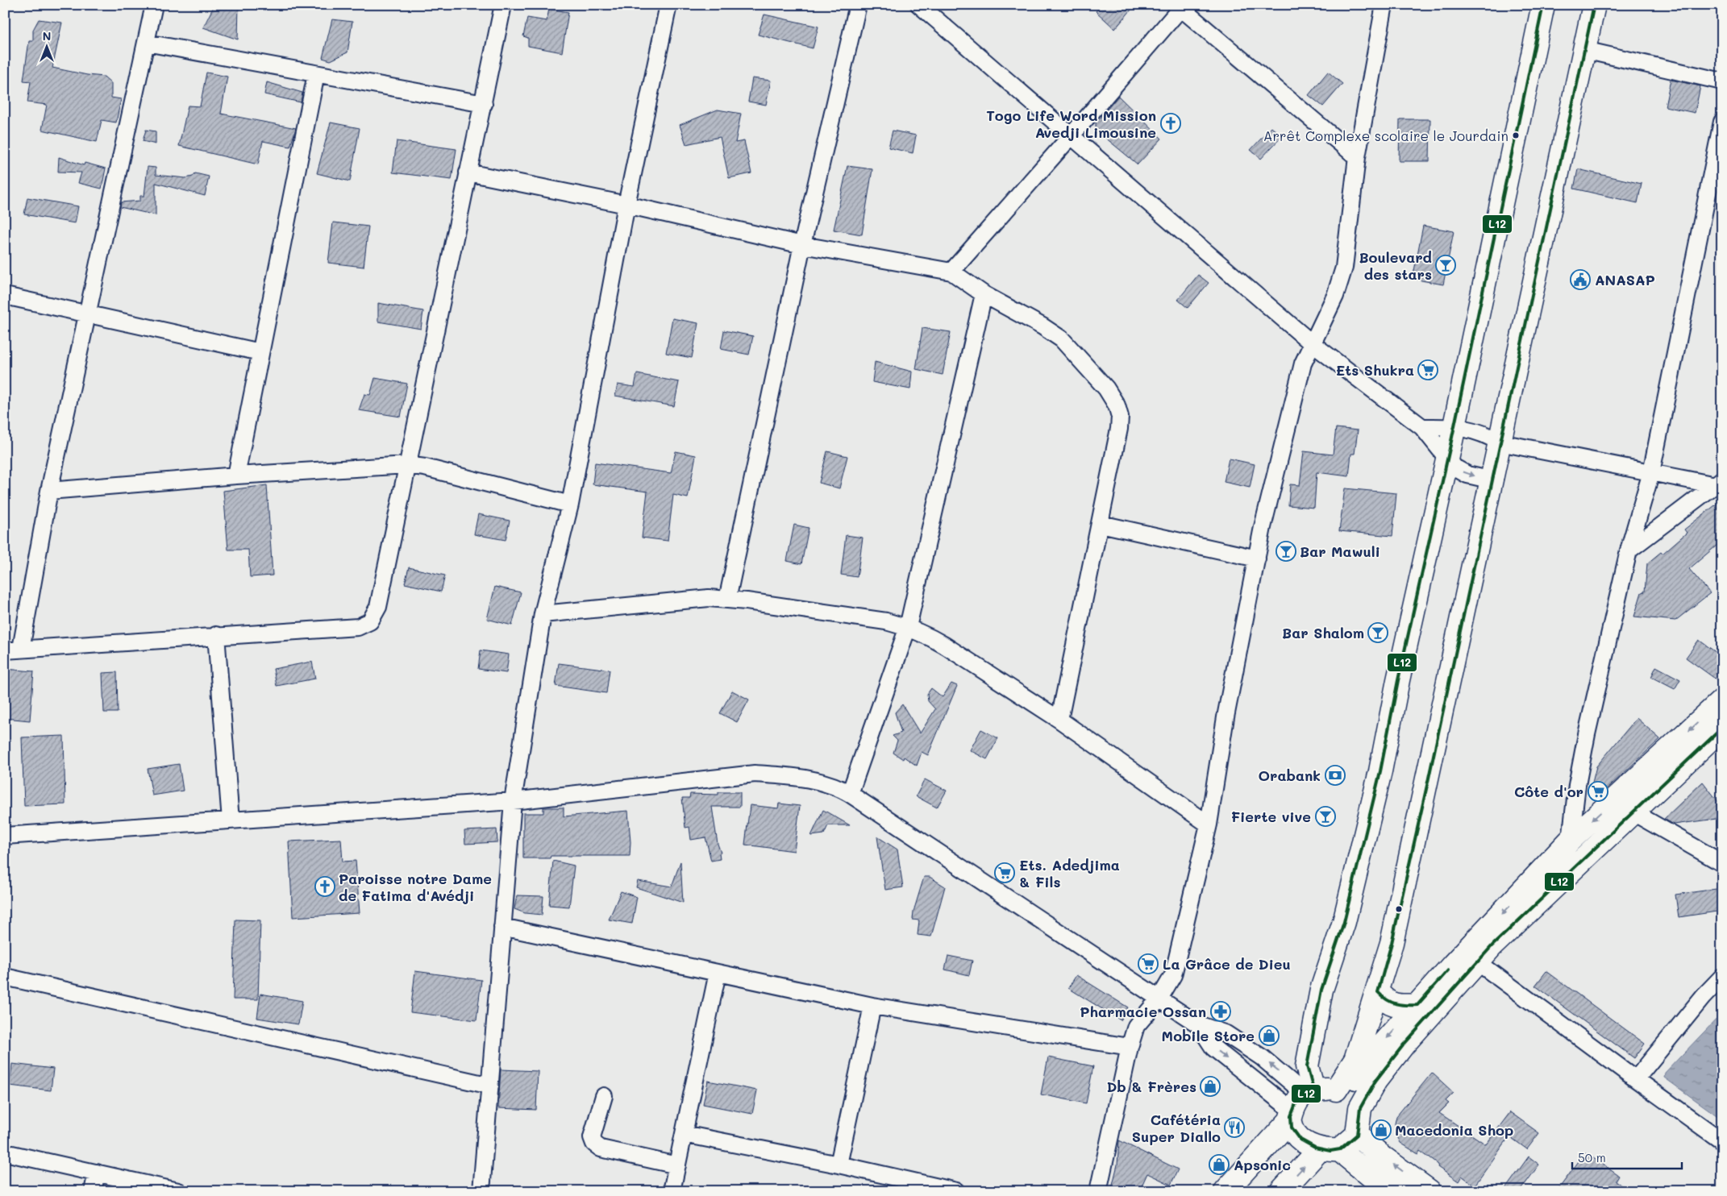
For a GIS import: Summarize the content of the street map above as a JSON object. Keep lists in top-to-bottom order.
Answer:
{
  "places": {
    "church": ["Togo Life Word Mission Avedji Limousine", "Paroisse notre Dame de Fatima d'Avédji"],
    "other": ["Arrêt Complexe scolaire le Jourdain"],
    "bar": [
      "Boulevard des stars",
      "Bar Mawuli",
      "Bar Shalom",
      "Fierte vive"
    ],
    "public building": ["ANASAP"],
    "supermarket": [
      "Ets Shukra",
      "Côte d'or",
      "Ets. Adedjima & Fils",
      "La Grâce de Dieu"
    ],
    "bank": ["Orabank"],
    "pharmacy": ["Pharmacie Ossan"],
    "shop": [
      "Mobile Store",
      "Db & Frères",
      "Macedonia Shop",
      "Apsonic"
    ],
    "restaurant": ["Cafétéria Super Diallo"]
  },
  "lines": ["transit line L12"],
  "scale_bar": "50 m",
  "north": "top"
}
